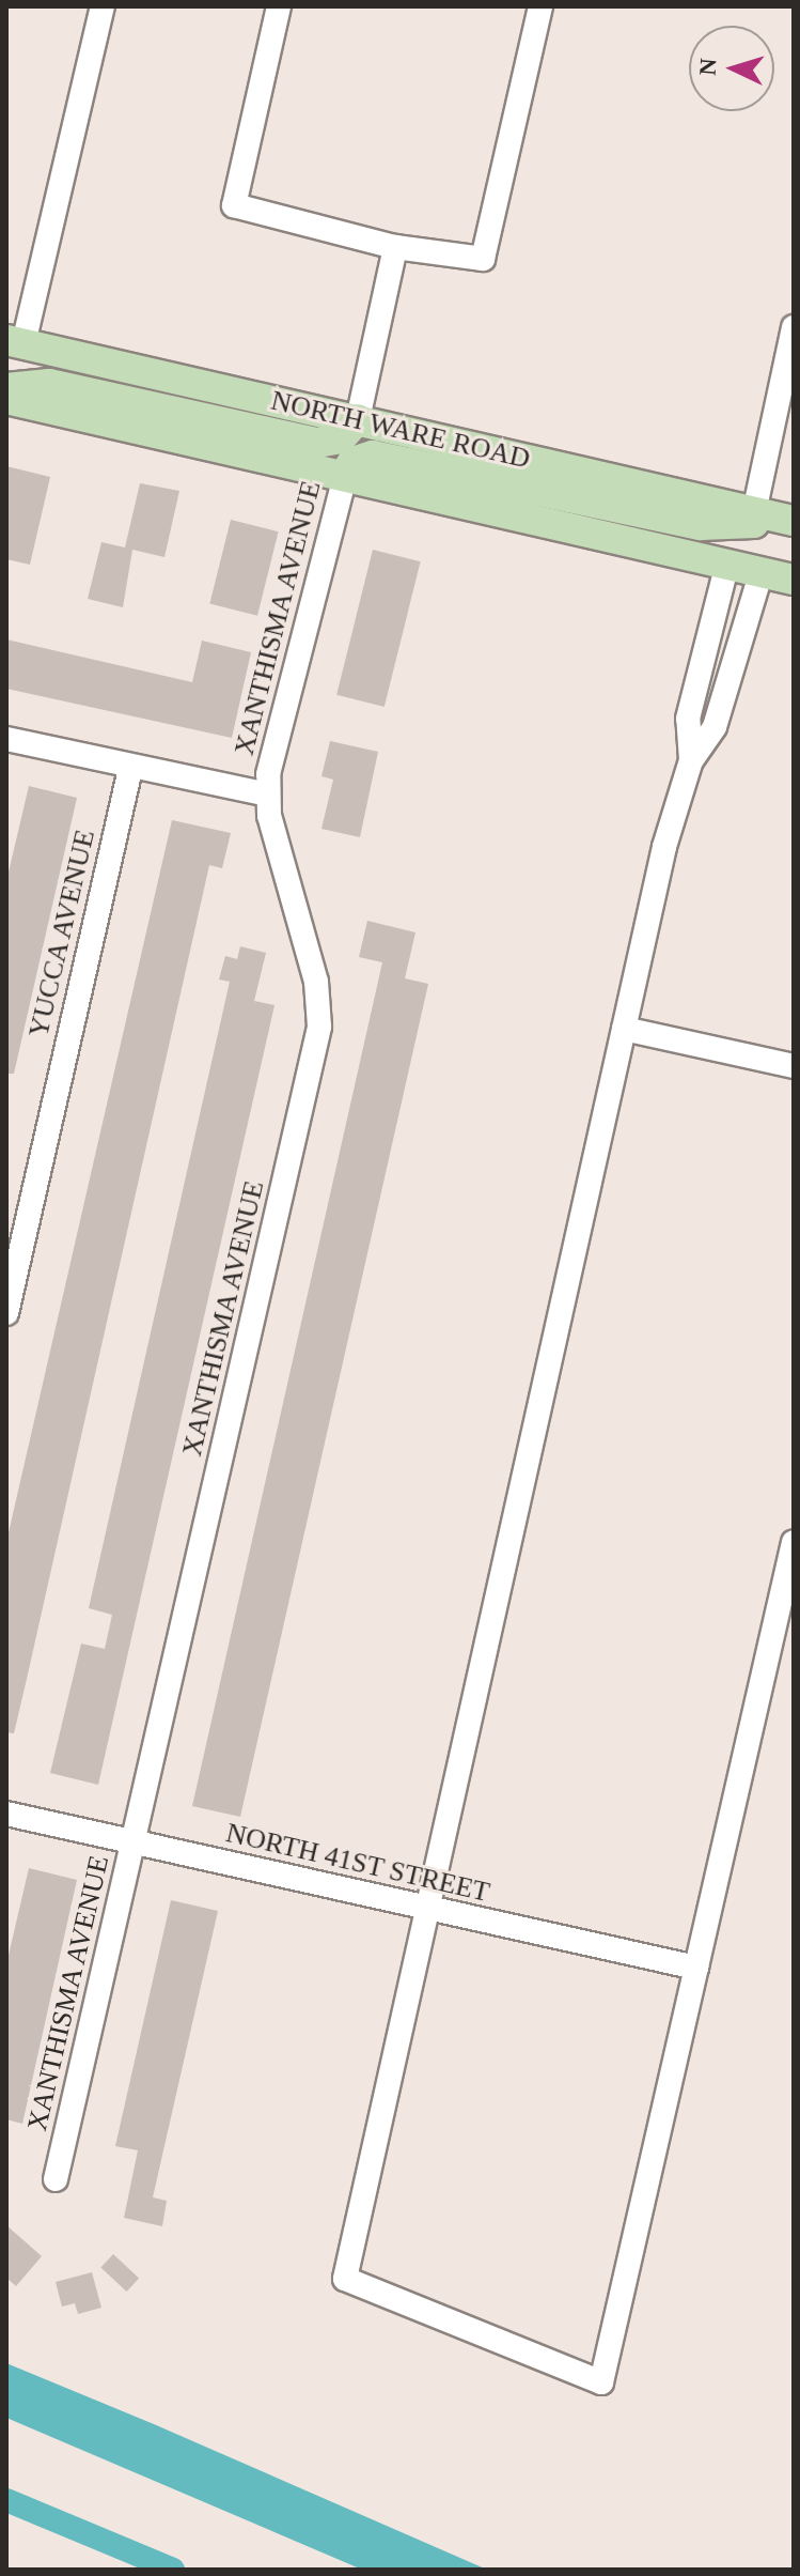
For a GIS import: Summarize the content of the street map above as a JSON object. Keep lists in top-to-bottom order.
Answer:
{
  "streets": {
    "main road": ["NORTH WARE ROAD"],
    "street": ["XANTHISMA AVENUE", "YUCCA AVENUE", "NORTH 41ST STREET"]
  },
  "crossings": [
    ["NORTH WARE ROAD", "XANTHISMA AVENUE"],
    ["XANTHISMA AVENUE", "NORTH 41ST STREET"]
  ],
  "north": "left"
}
